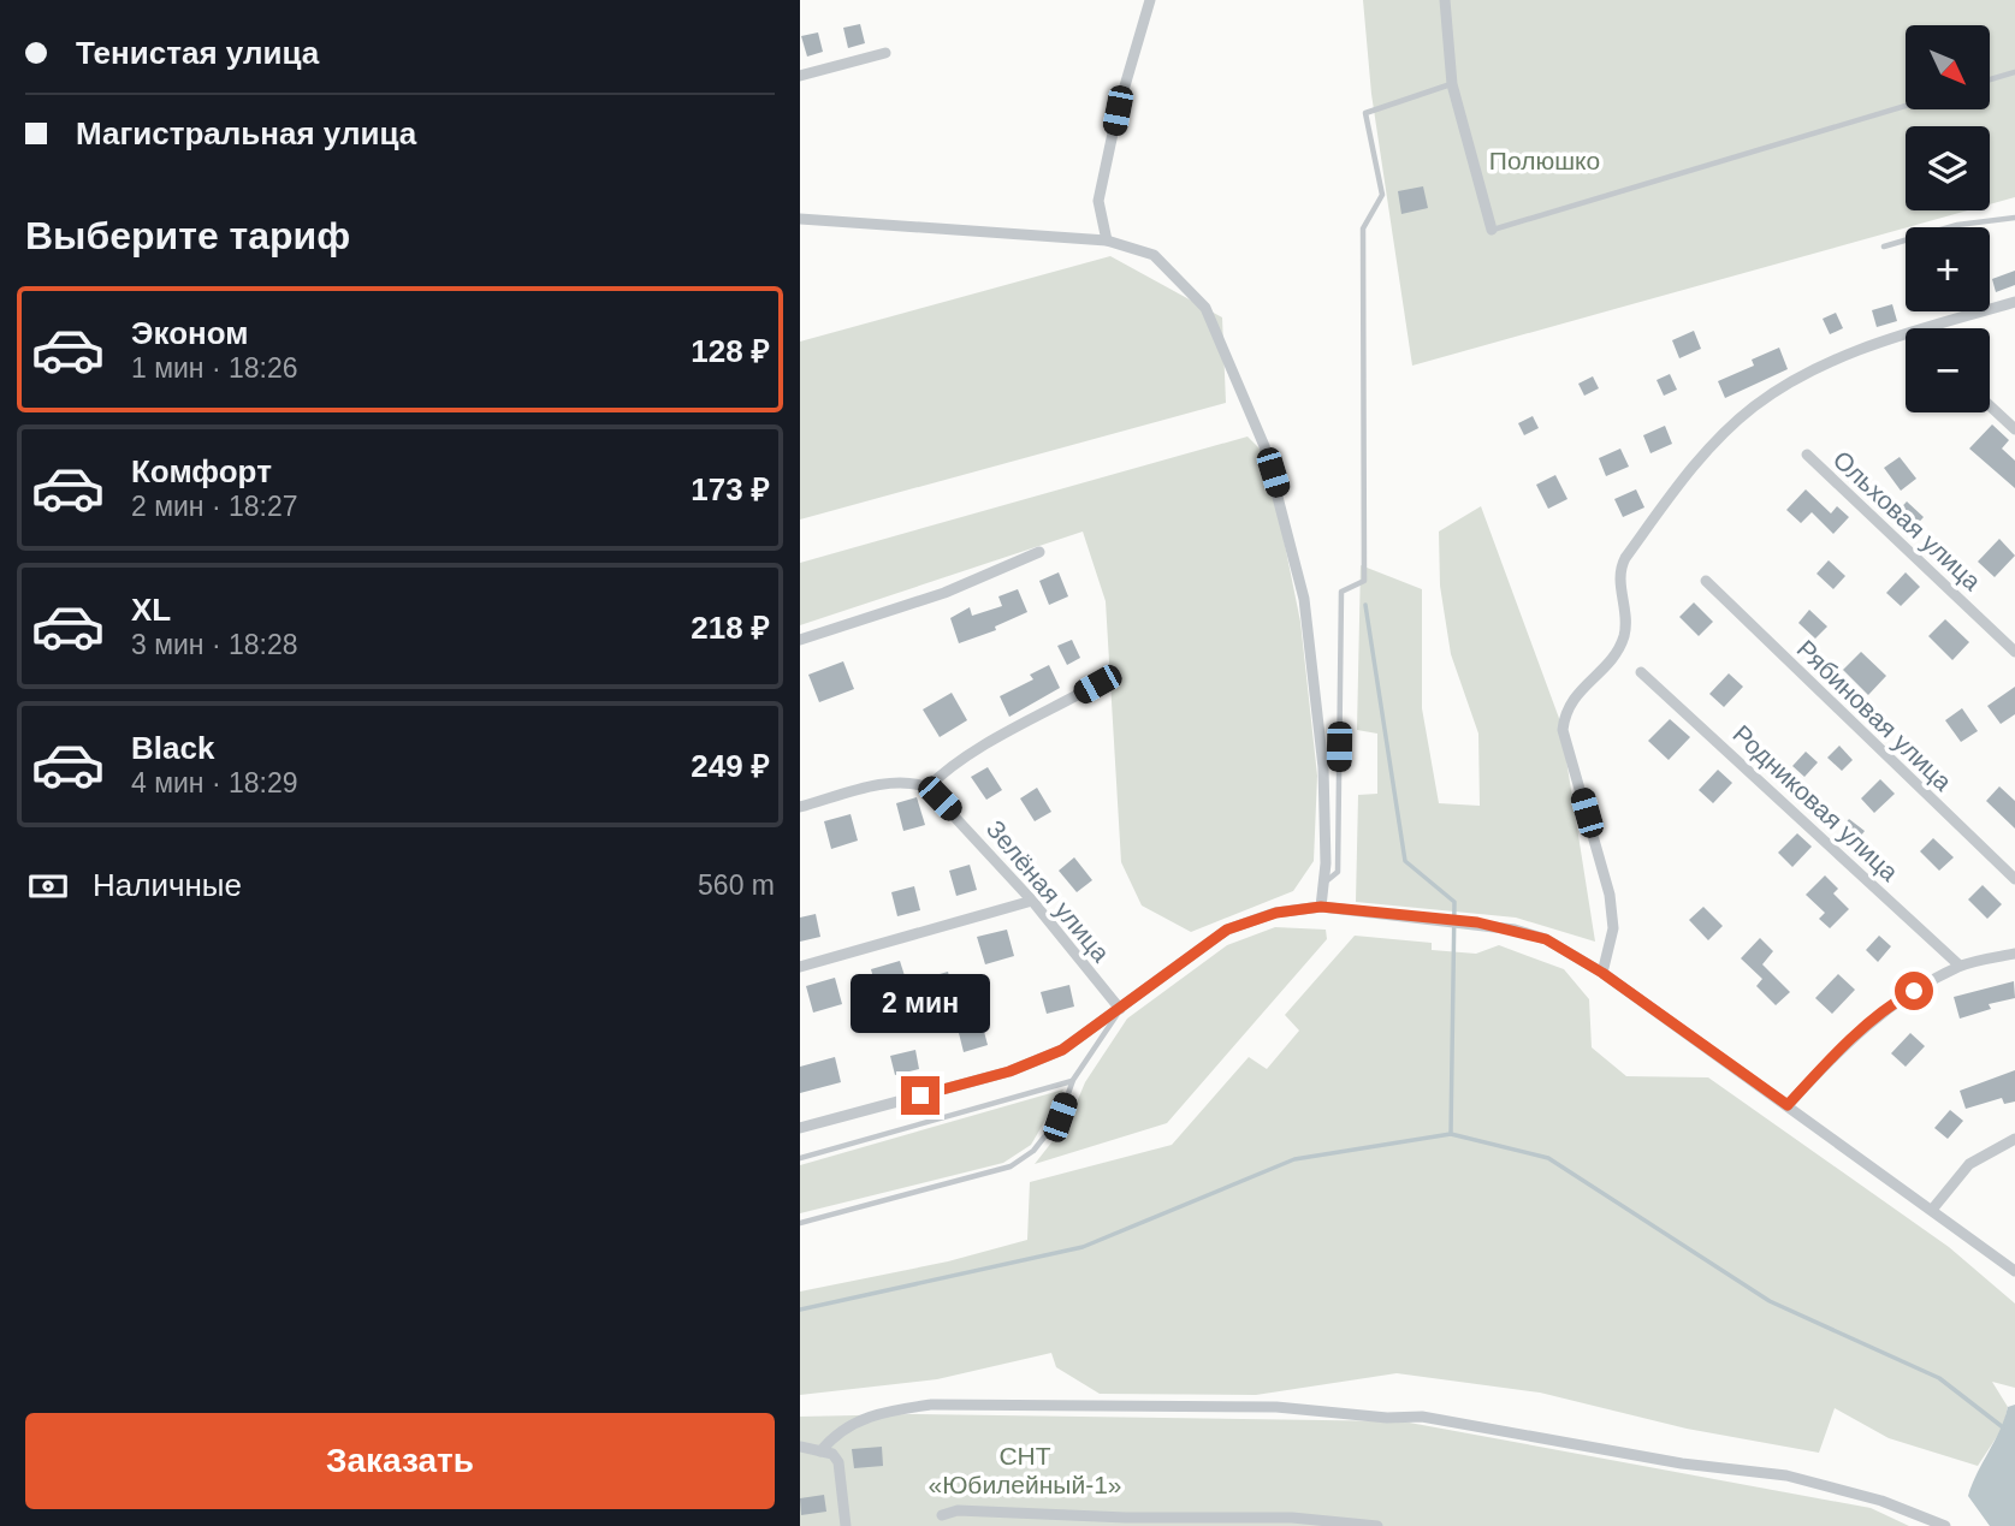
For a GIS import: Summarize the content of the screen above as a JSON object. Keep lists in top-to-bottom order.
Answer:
{
  "streets": {
    "street": [
      "Ольховая улица",
      "Рябиновая улица",
      "Родниковая улица",
      "Зелёная улица"
    ]
  },
  "parks": ["Полюшко", "СНТ «Юбилейный-1»"],
  "north": "bottom right",
  "page": {
    "banner": ["Тенистая улица", "Магистральная улица"],
    "map_buttons": ["+", "−"],
    "heading": "Выберите тариф",
    "list": [
      {
        "name": "Эконом",
        "note": "1 мин · 18:26",
        "value": "128 ₽"
      },
      {
        "name": "Комфорт",
        "note": "2 мин · 18:27",
        "value": "173 ₽"
      },
      {
        "name": "XL",
        "note": "3 мин · 18:28",
        "value": "218 ₽"
      },
      {
        "name": "Black",
        "note": "4 мин · 18:29",
        "value": "249 ₽"
      }
    ],
    "pay": ["Наличные", "560 m"],
    "bubble": "2 мин",
    "buttons": "Заказать"
  }
}
